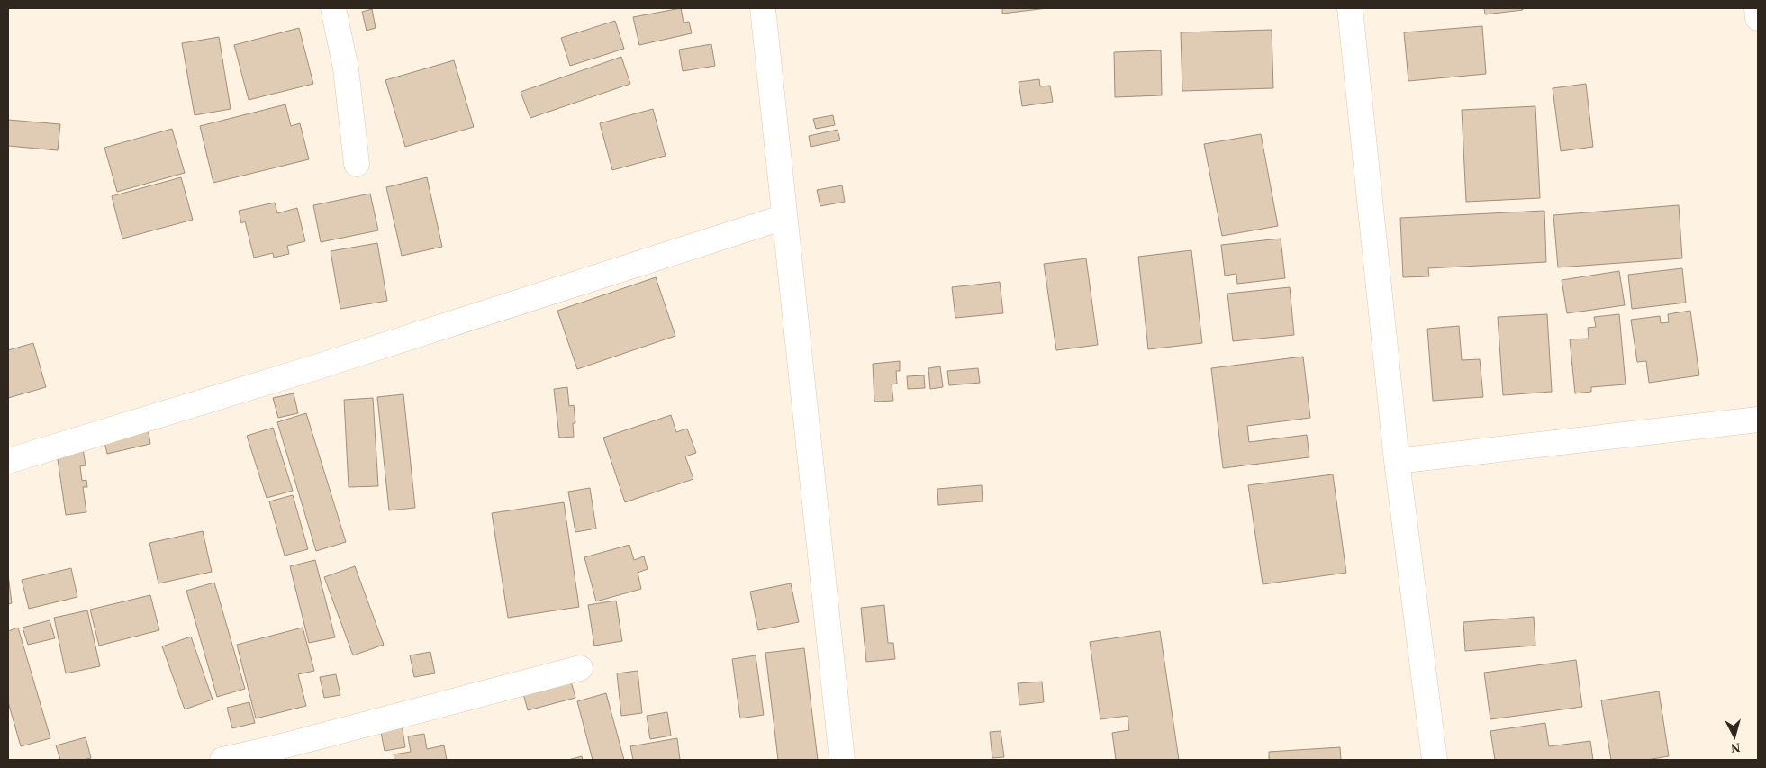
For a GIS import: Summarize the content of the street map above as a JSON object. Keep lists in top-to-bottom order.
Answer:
{
  "north": "bottom"
}
